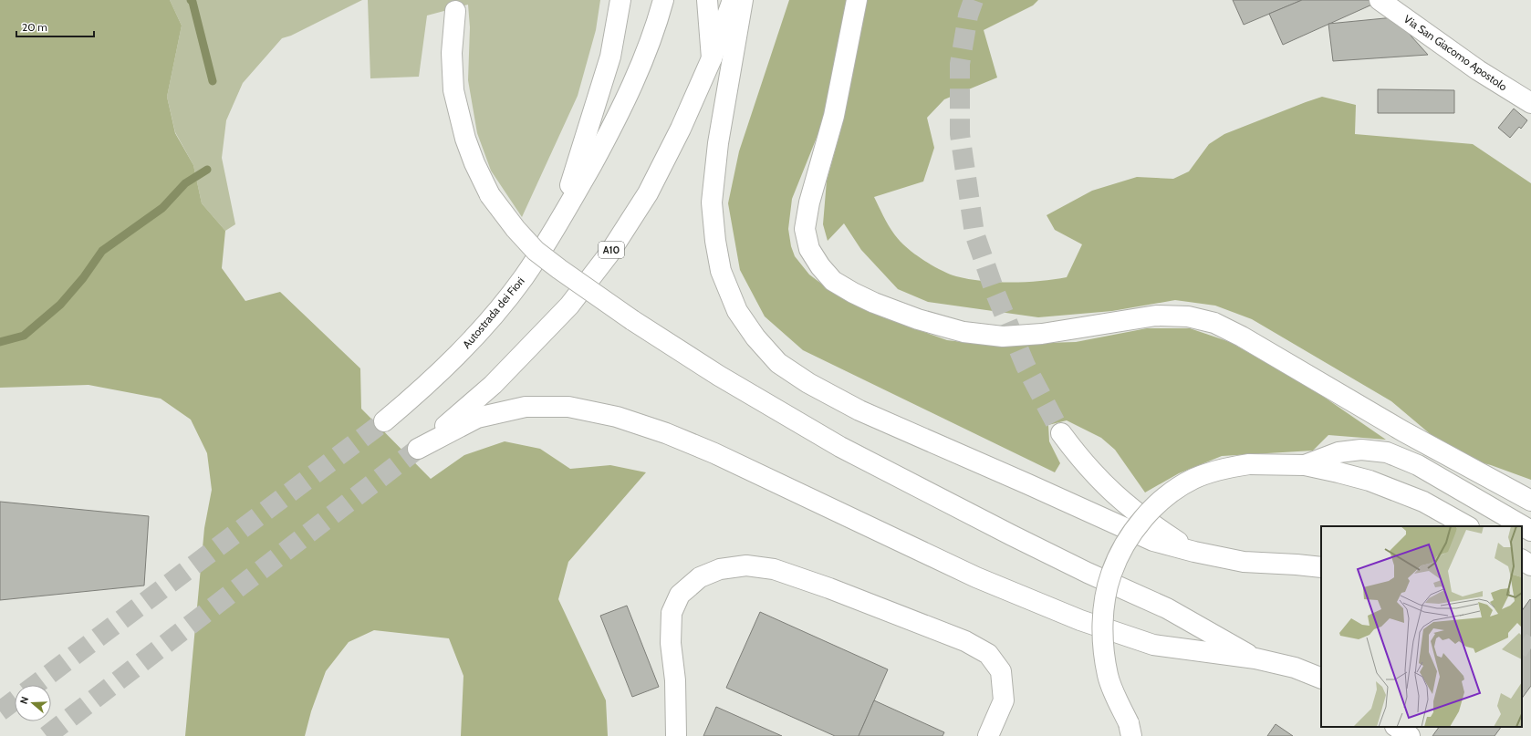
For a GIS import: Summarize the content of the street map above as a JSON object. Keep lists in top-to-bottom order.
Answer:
{
  "streets": {
    "main road": ["Via San Giacomo Apostolo", "A10", "Autostrada dei Fiori"]
  },
  "scale_bar": "20 m",
  "north": "left"
}
